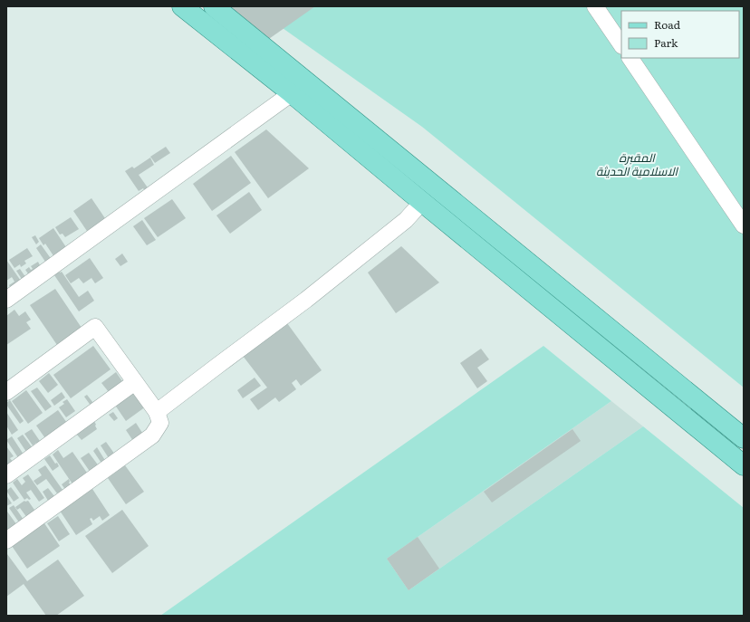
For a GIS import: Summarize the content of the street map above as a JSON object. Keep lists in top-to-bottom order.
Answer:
{
  "parks": ["المقبرة الاسلامية الحديثة"],
  "legend": ["Road", "Park"]
}
